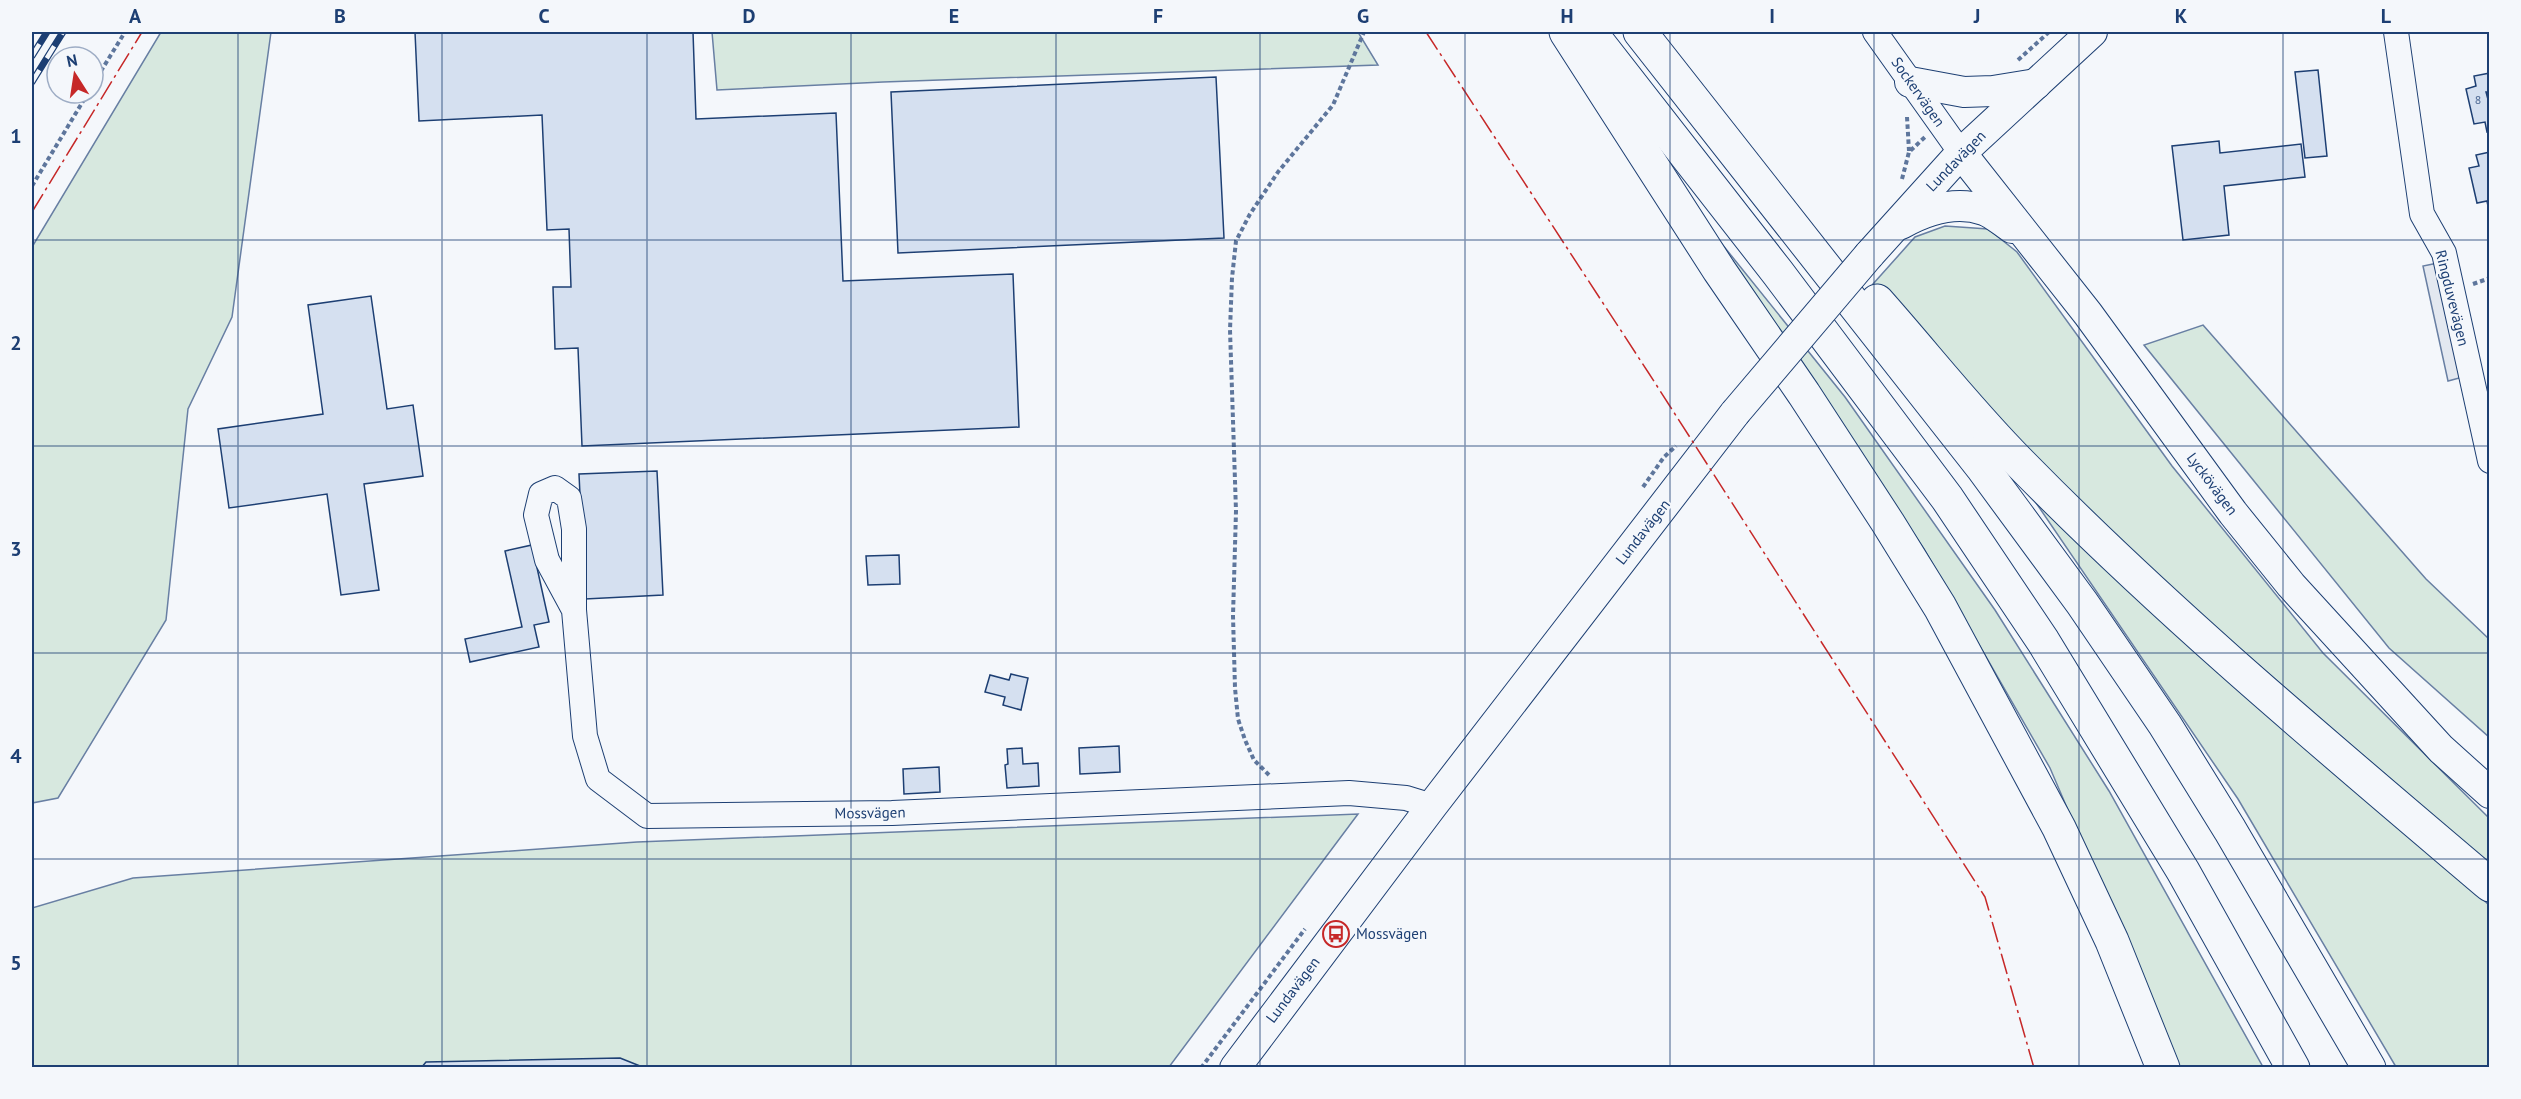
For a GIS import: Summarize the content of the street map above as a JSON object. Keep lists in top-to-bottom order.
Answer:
{
  "streets": {
    "main road": ["Lundavägen", "Lyckövägen"],
    "street": ["Sockervägen", "Ringduvevägen", "Mossvägen"]
  },
  "crossings": [
    ["Sockervägen", "Lundavägen"],
    ["Sockervägen", "Lyckövägen"],
    ["Lundavägen", "Lyckövägen"],
    ["Lundavägen", "Mossvägen"]
  ],
  "places": {
    "bus stop": ["Mossvägen"]
  },
  "house_numbers": ["8"],
  "north": "top",
  "grid": {
    "columns": [
      "A",
      "B",
      "C",
      "D",
      "E",
      "F",
      "G",
      "H",
      "I",
      "J",
      "K",
      "L"
    ],
    "rows": [
      "1",
      "2",
      "3",
      "4",
      "5"
    ]
  }
}
